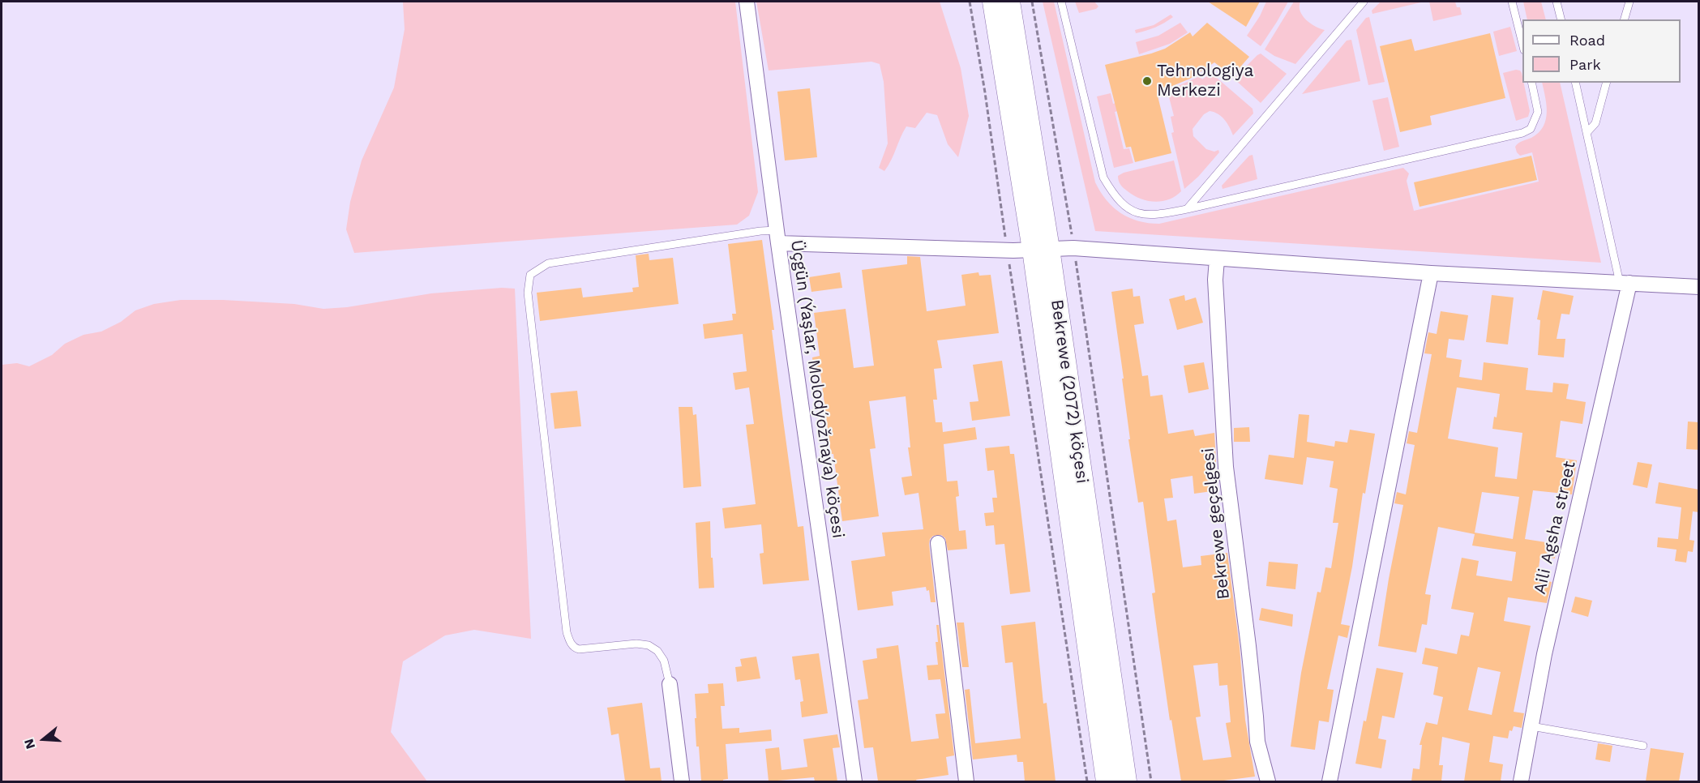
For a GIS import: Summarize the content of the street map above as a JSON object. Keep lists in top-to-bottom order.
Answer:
{
  "streets": {
    "main road": ["Bekrewe (2072) köçesi"],
    "street": ["Üçgün (Ýaşlar, Molodýožnaýa) köçesi", "Bekrewe geçelgesi", "Aili Agsha street"]
  },
  "places": ["Tehnologiya Merkezi"],
  "legend": ["Road", "Park"],
  "north": "left"
}
